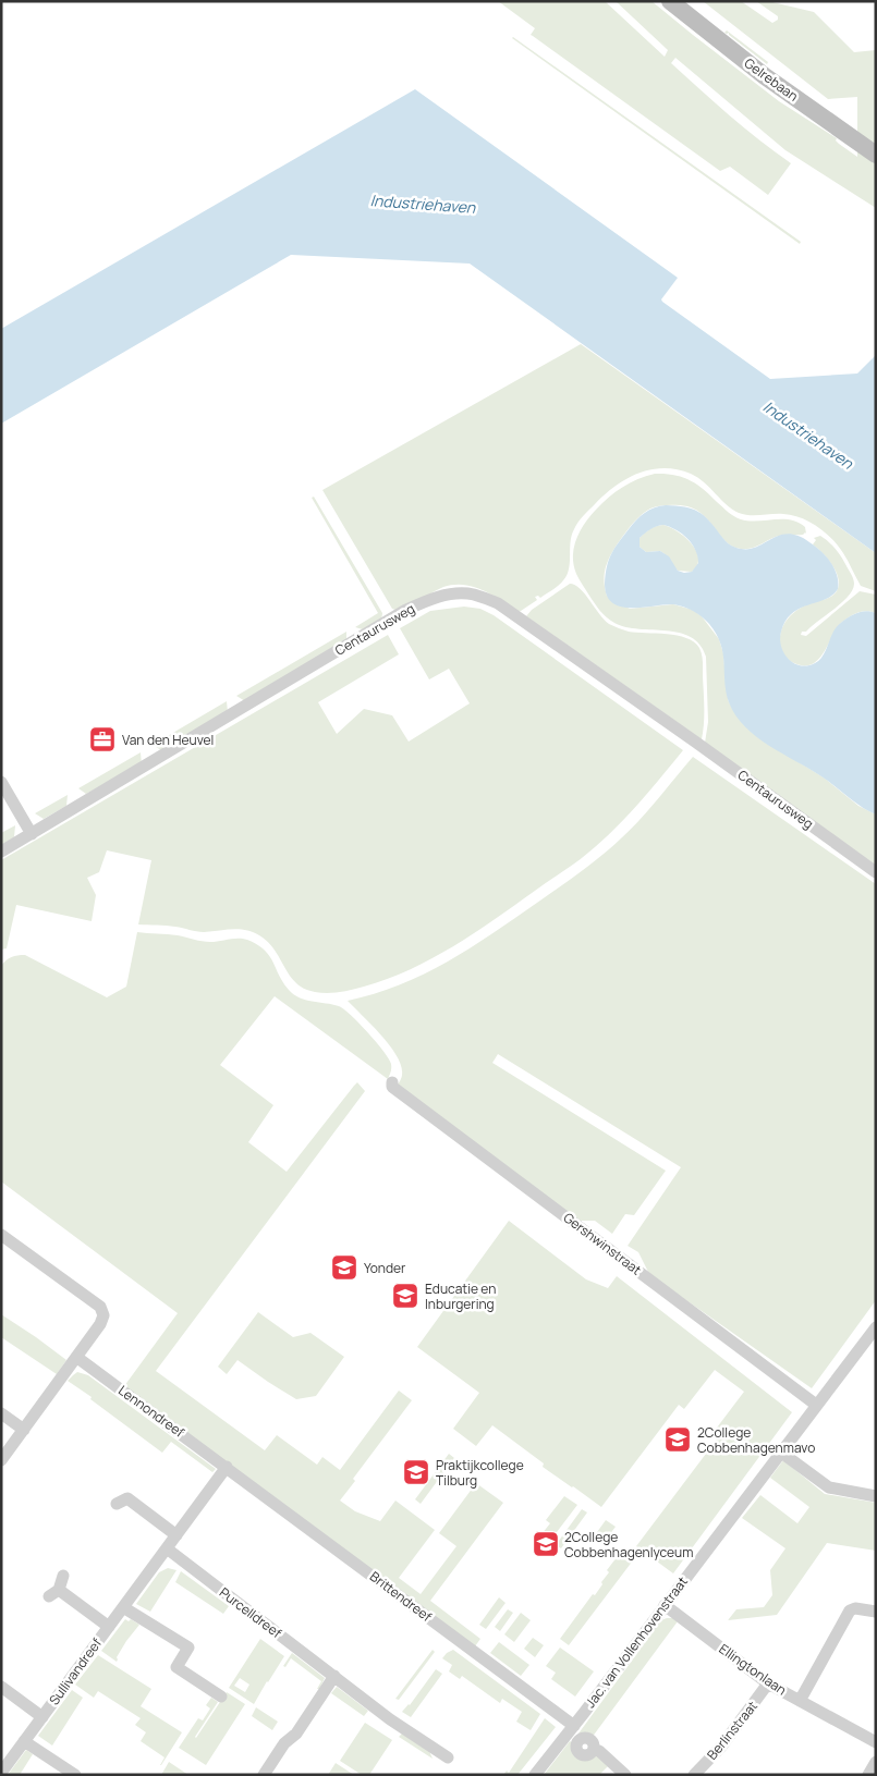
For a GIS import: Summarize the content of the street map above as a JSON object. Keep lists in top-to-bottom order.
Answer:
{
  "streets": {
    "street": [
      "Gelrebaan",
      "Centaurusweg",
      "Gershwinstraat",
      "Lennondreef",
      "Brittendreef",
      "Purcelldreef",
      "Jac. van Vollenhovenstraat",
      "Ellingtonlaan",
      "Sullivandreef",
      "Berlinstraat"
    ]
  },
  "crossings": [
    ["Gershwinstraat", "Jac. van Vollenhovenstraat"],
    ["Lennondreef", "Brittendreef"],
    ["Lennondreef", "Sullivandreef"],
    ["Brittendreef", "Jac. van Vollenhovenstraat"],
    ["Brittendreef", "Sullivandreef"],
    ["Purcelldreef", "Sullivandreef"],
    ["Jac. van Vollenhovenstraat", "Ellingtonlaan"],
    ["Ellingtonlaan", "Berlinstraat"]
  ],
  "water": ["Industriehaven"],
  "places": {
    "office": ["Van den Heuvel"],
    "school or university": [
      "Yonder",
      "Educatie en Inburgering",
      "2College Cobbenhagenmavo",
      "Praktijkcollege Tilburg",
      "2College Cobbenhagenlyceum"
    ]
  }
}
